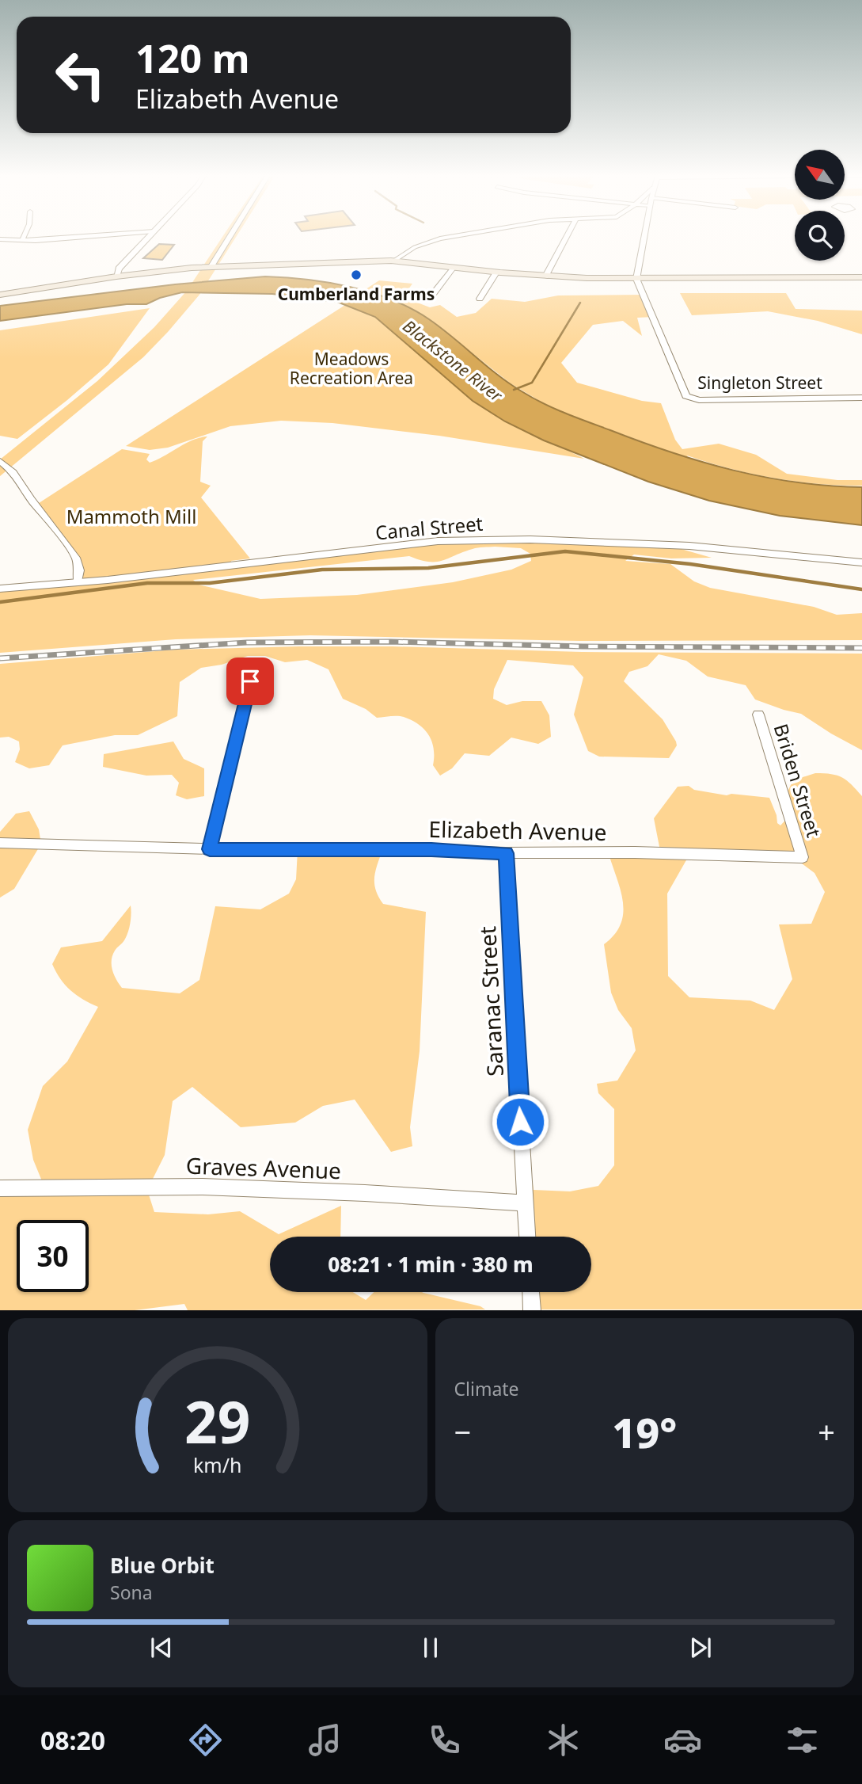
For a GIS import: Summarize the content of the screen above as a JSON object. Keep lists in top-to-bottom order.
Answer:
{
  "streets": {
    "street": [
      "Singleton Street",
      "Canal Street",
      "Briden Street",
      "Elizabeth Avenue",
      "Saranac Street",
      "Graves Avenue"
    ]
  },
  "crossings": [
    ["Briden Street", "Elizabeth Avenue"],
    ["Elizabeth Avenue", "Saranac Street"],
    ["Saranac Street", "Graves Avenue"]
  ],
  "water": ["Blackstone River"],
  "parks": ["Meadows Recreation Area", "Mammoth Mill"],
  "places": ["Cumberland Farms"],
  "north": "top left",
  "page": {
    "turn": ["120 m", "Elizabeth Avenue"],
    "limit": "30",
    "trip": "08:21 · 1 min · 380 m",
    "tile": "Climate",
    "heat": ["−", "19°", "+"],
    "song": ["Blue Orbit", "Sona"],
    "tabs": "08:20",
    "gauge": ["29", "km/h"]
  }
}
